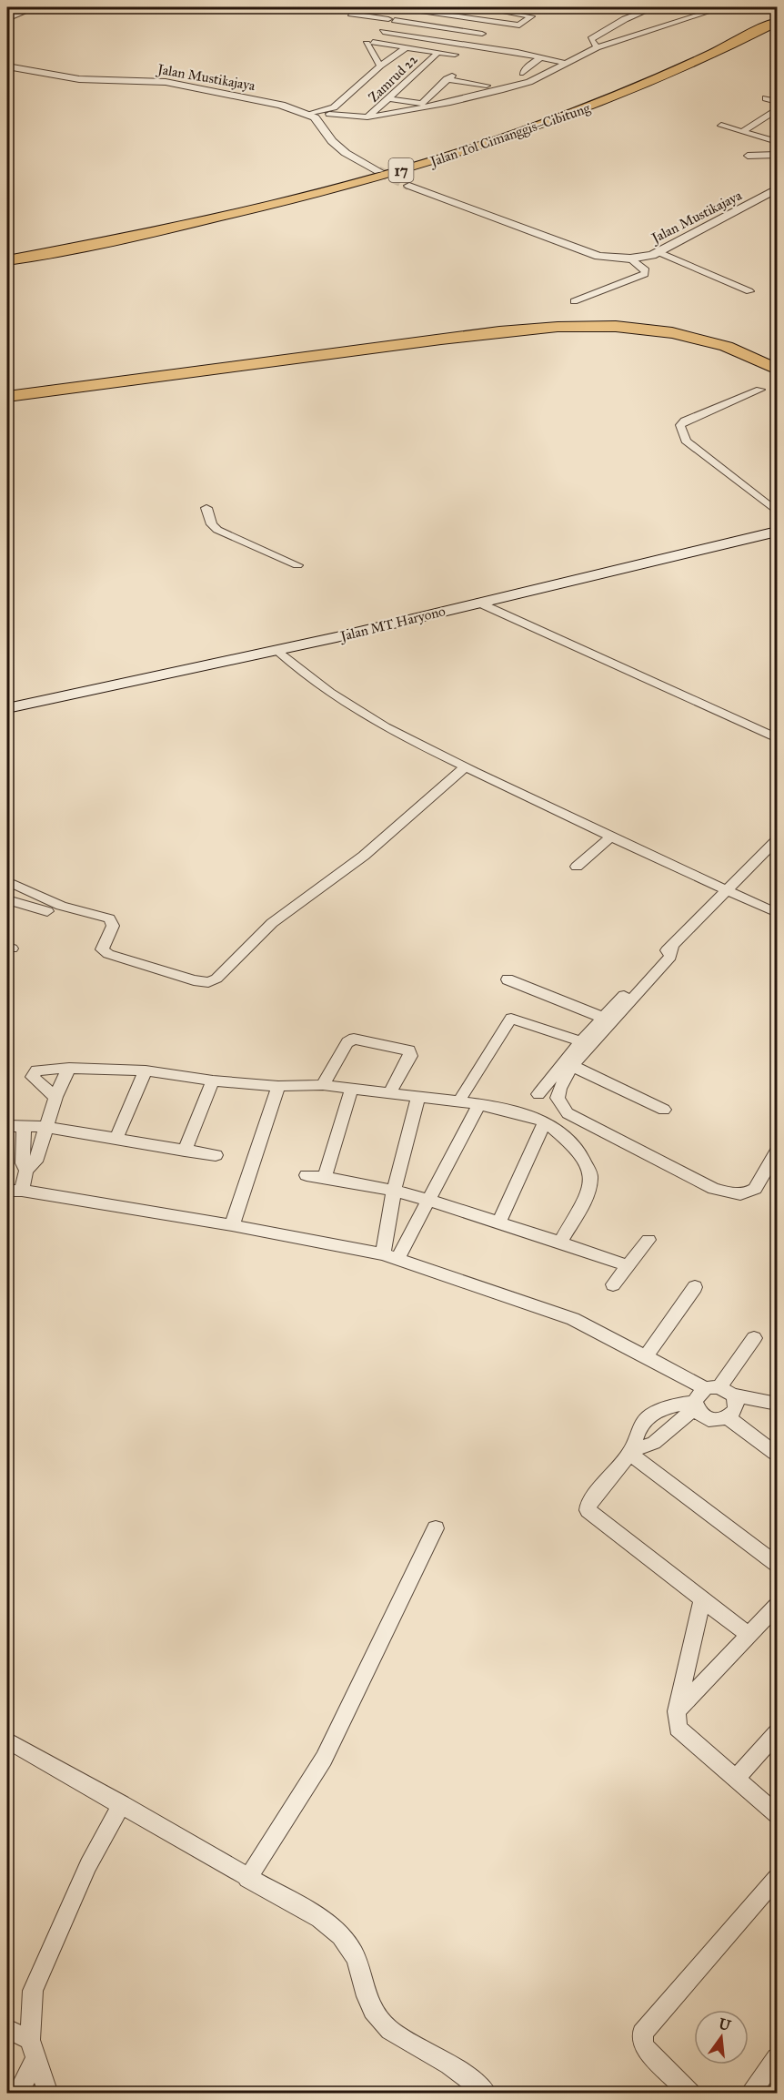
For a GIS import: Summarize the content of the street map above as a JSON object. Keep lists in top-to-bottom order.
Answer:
{
  "streets": {
    "highway": ["Jalan Tol Cimanggis–Cibitung", "17"],
    "main road": ["Jalan MT Haryono"],
    "street": ["Jalan Mustikajaya", "Zamrud 22"]
  },
  "north": "top"
}
